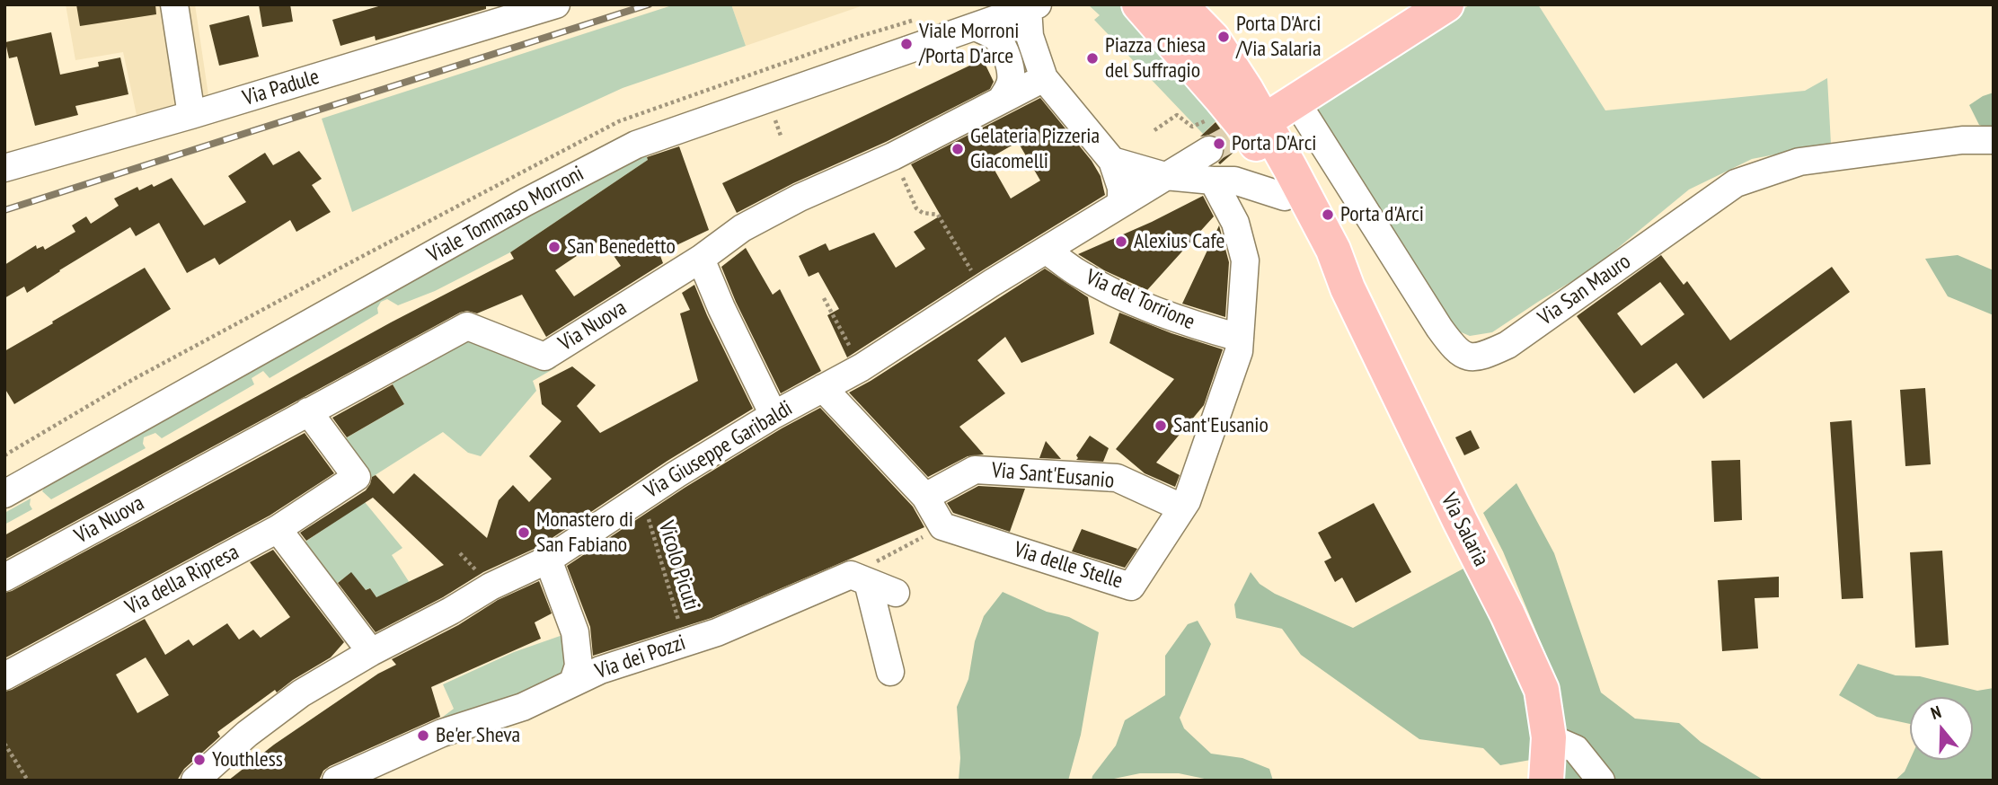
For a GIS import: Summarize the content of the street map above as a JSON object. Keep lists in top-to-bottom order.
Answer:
{
  "streets": {
    "main road": ["Via Salaria"],
    "street": [
      "Via Padule",
      "Viale Tommaso Morroni",
      "Via San Mauro",
      "Via del Torrione",
      "Via Nuova",
      "Via Giuseppe Garibaldi",
      "Via Sant'Eusanio",
      "Via delle Stelle",
      "Via della Ripresa",
      "Via dei Pozzi"
    ],
    "path": ["Vicolo Picuti"]
  },
  "crossings": [
    ["Via del Torrione", "Via Giuseppe Garibaldi"],
    ["Via del Torrione", "Via delle Stelle"],
    ["Via Nuova", "Via della Ripresa"],
    ["Via Giuseppe Garibaldi", "Via Salaria"],
    ["Via Giuseppe Garibaldi", "Vicolo Picuti"],
    ["Via Sant'Eusanio", "Via delle Stelle"],
    ["Vicolo Picuti", "Via dei Pozzi"]
  ],
  "places": [
    "Porta D'Arci /Via Salaria",
    "Viale Morroni /Porta D'arce",
    "Piazza Chiesa del Suffragio",
    "Porta D'Arci",
    "Gelateria Pizzeria Giacomelli",
    "Porta d'Arci",
    "Alexius Cafe",
    "San Benedetto",
    "Sant'Eusanio",
    "Monastero di San Fabiano",
    "Be'er Sheva",
    "Youthless"
  ],
  "north": "top"
}
